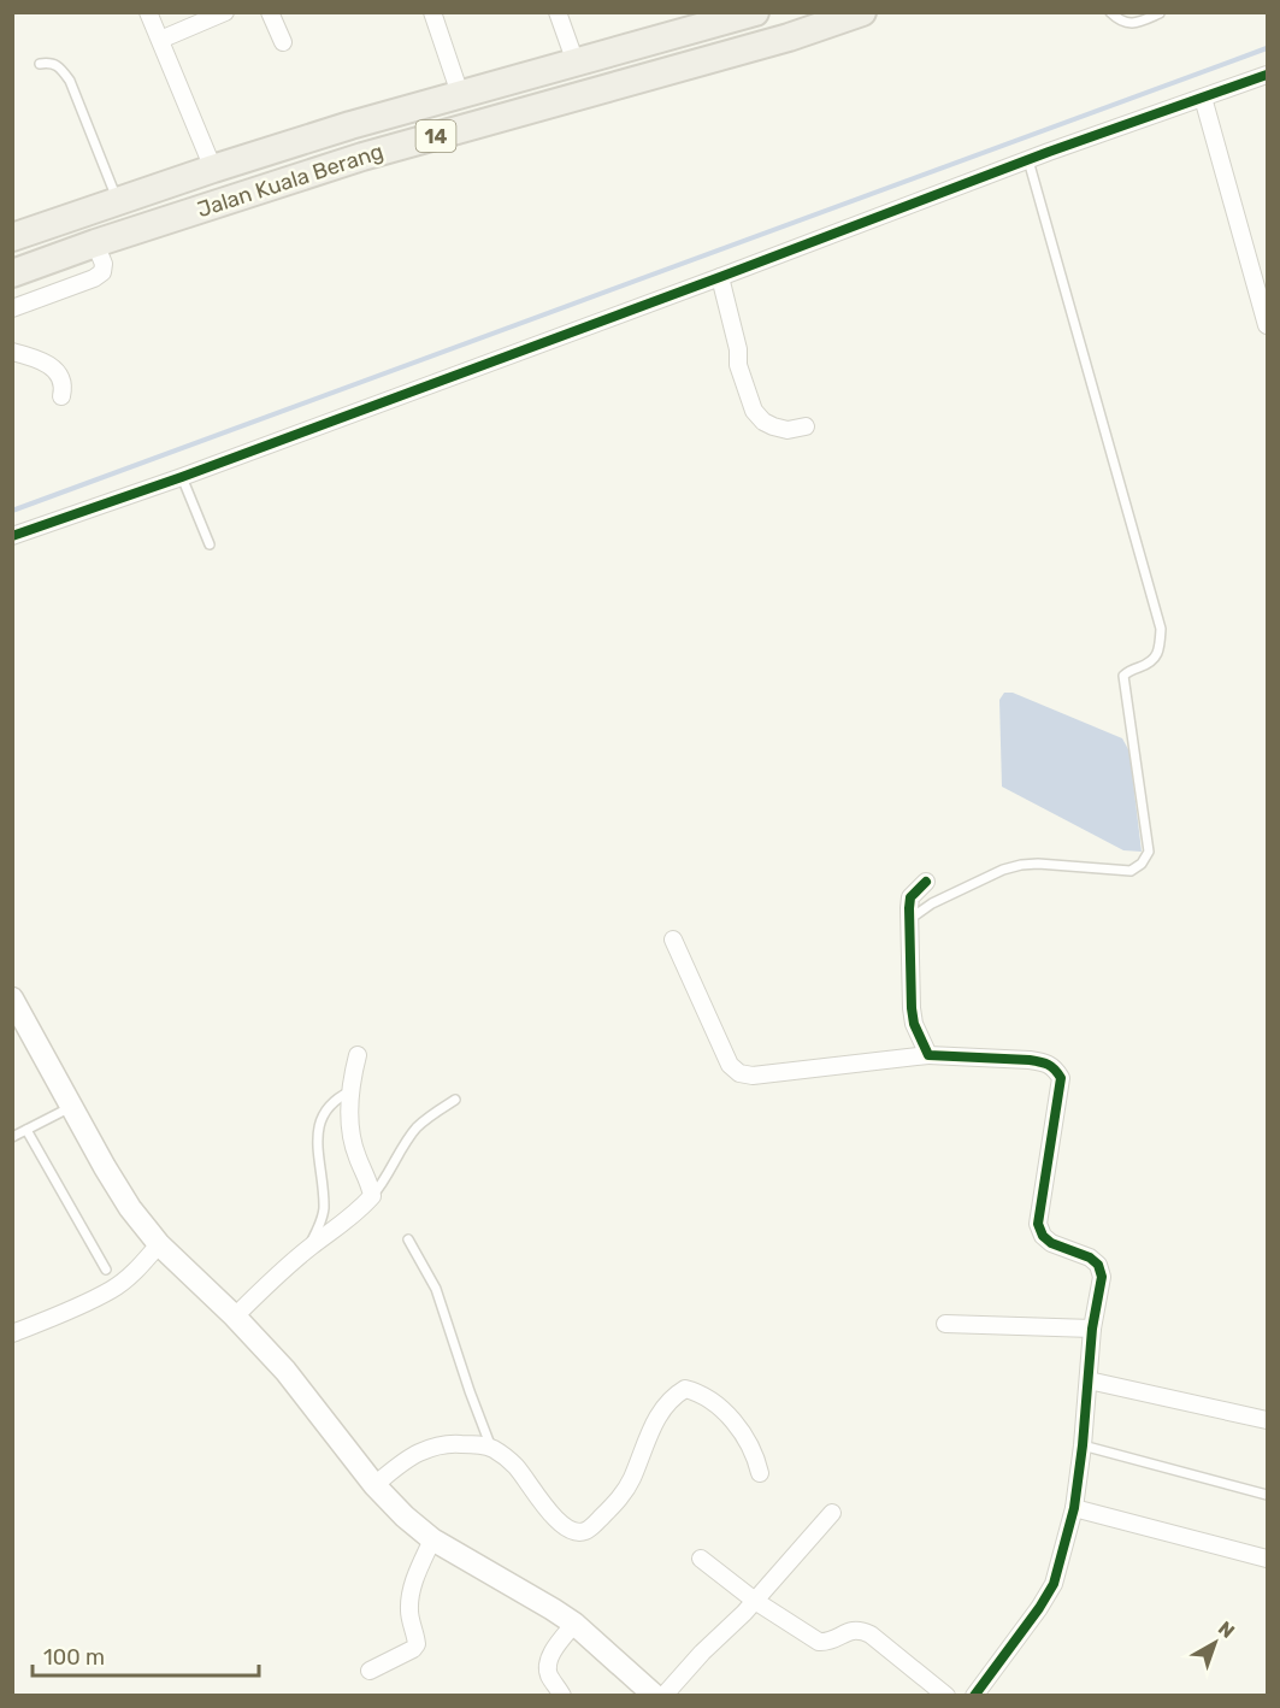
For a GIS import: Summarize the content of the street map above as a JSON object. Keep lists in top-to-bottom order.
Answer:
{
  "streets": {
    "highway": ["14", "Jalan Kuala Berang"]
  },
  "scale_bar": "100 m",
  "north": "top right"
}
